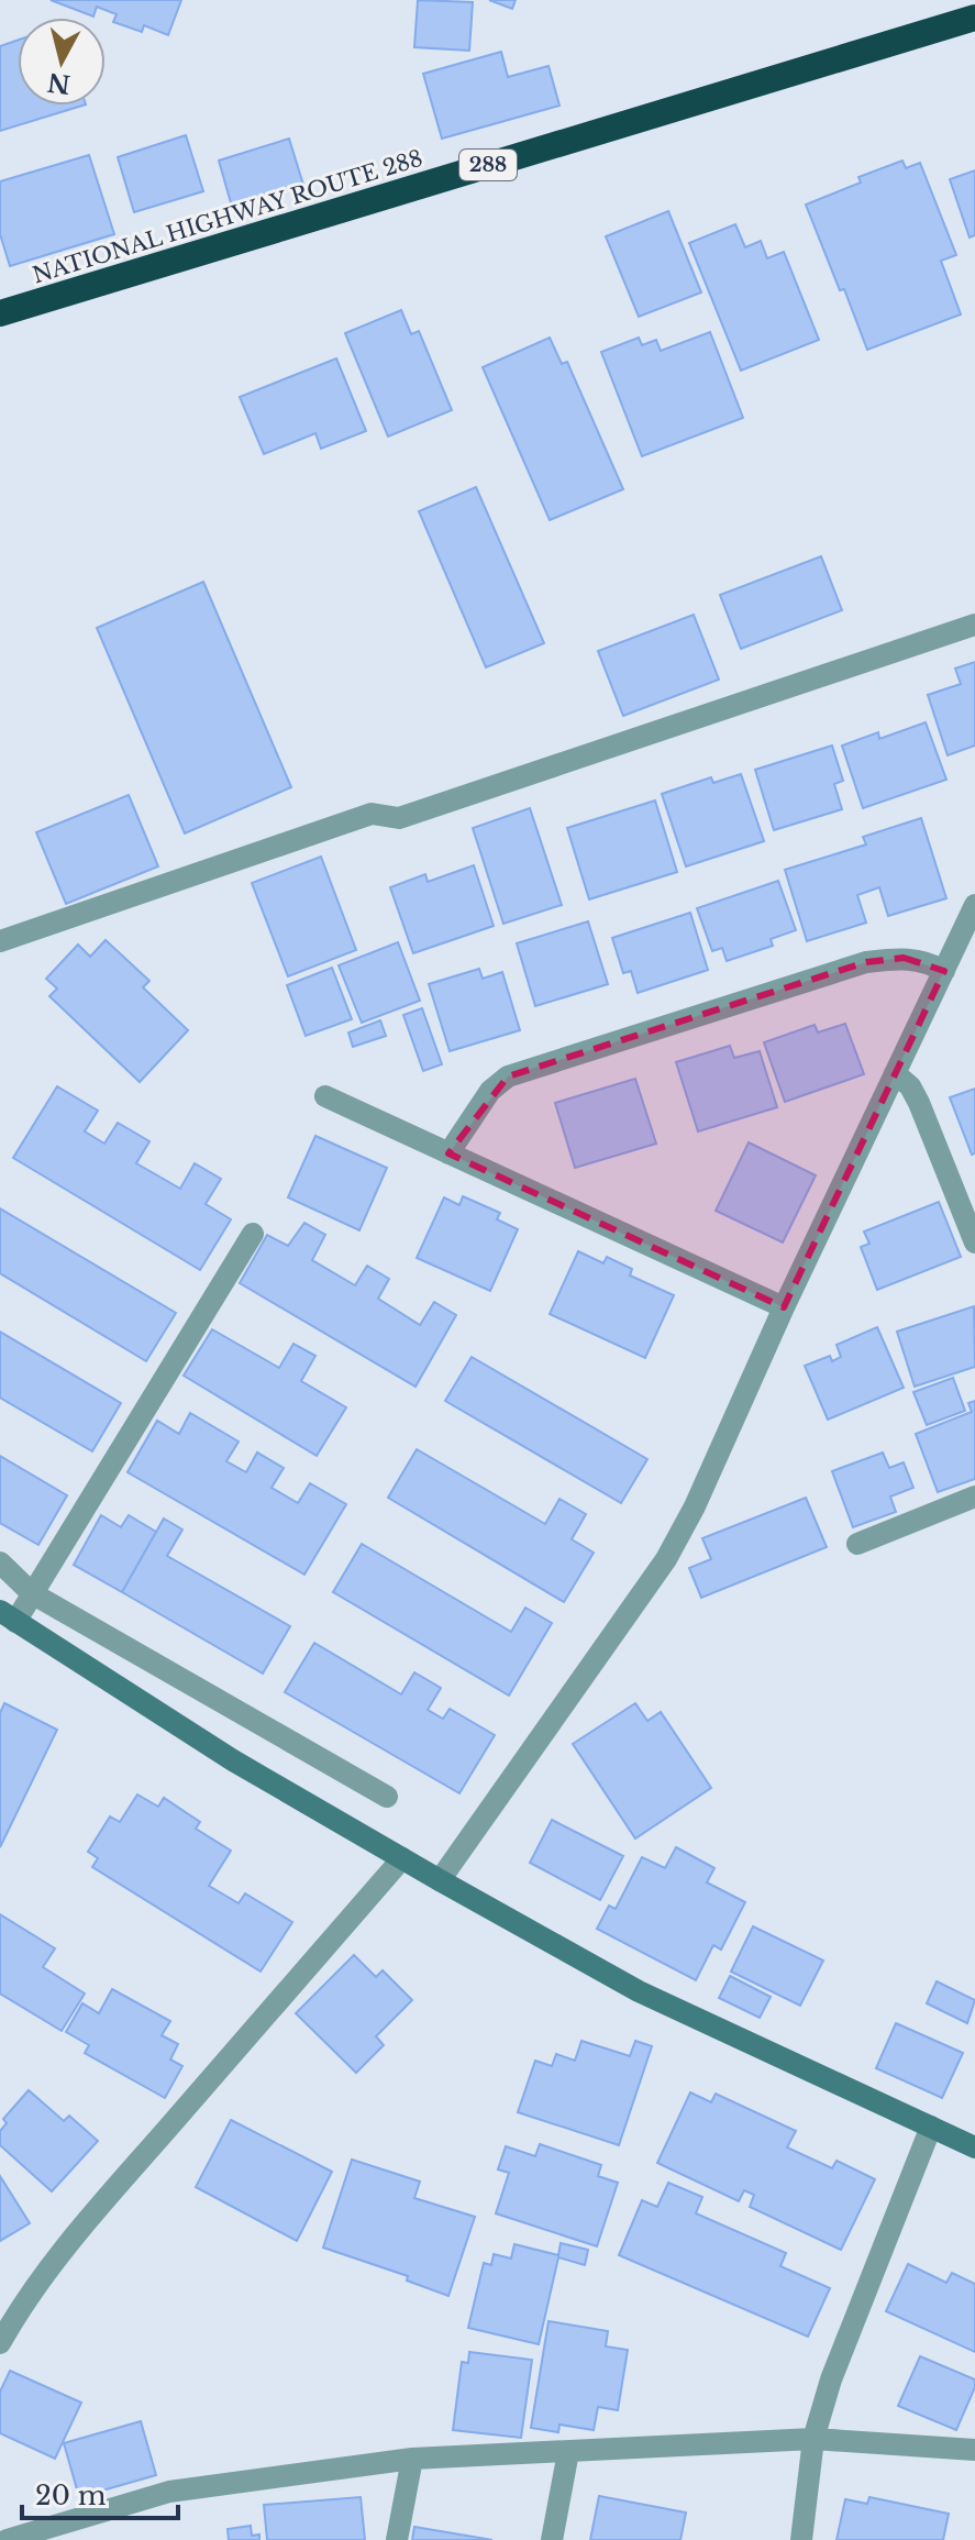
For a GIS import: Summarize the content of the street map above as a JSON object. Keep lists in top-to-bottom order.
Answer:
{
  "streets": {
    "highway": ["288", "NATIONAL HIGHWAY ROUTE 288"]
  },
  "scale_bar": "20 m",
  "north": "bottom"
}
